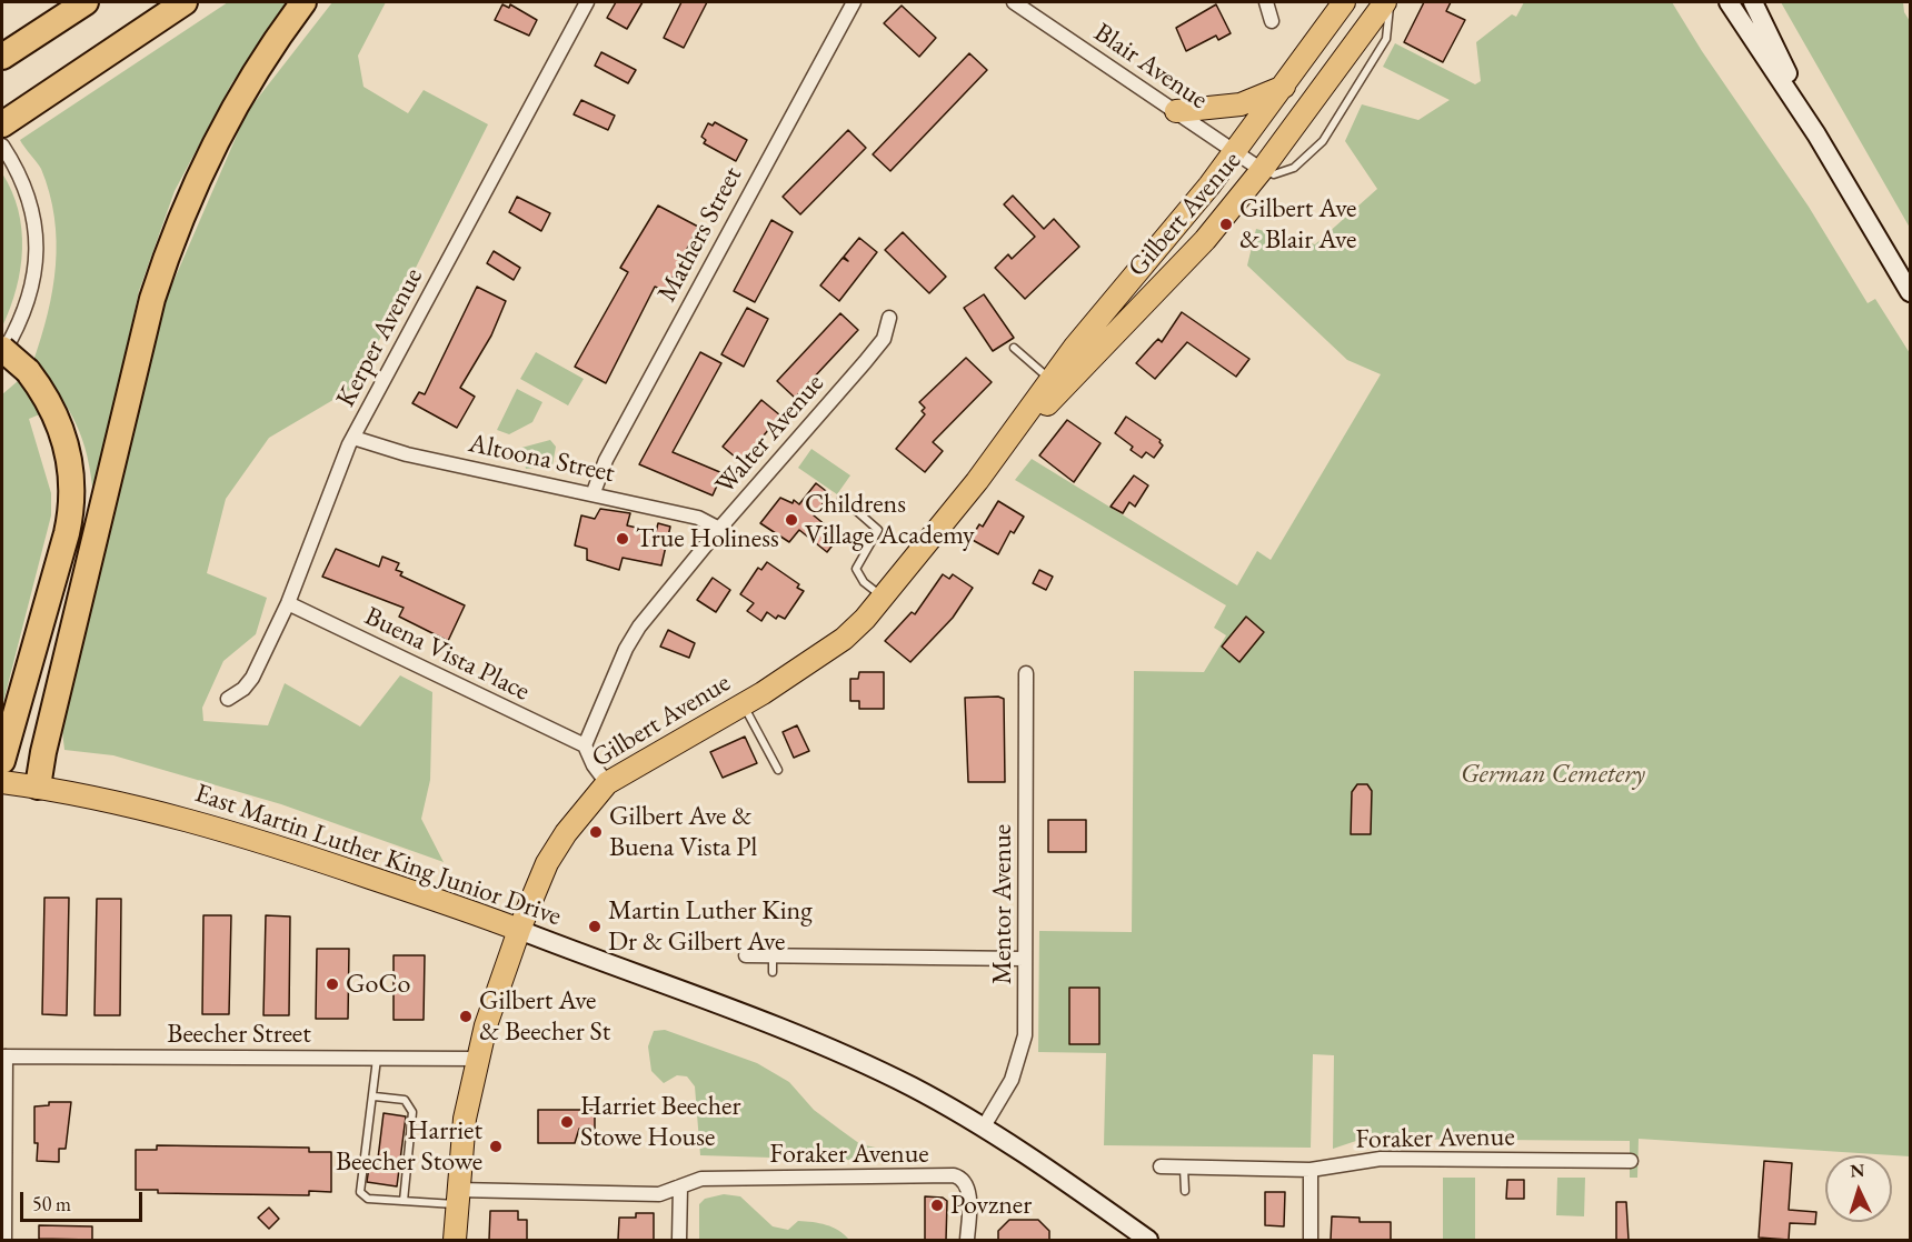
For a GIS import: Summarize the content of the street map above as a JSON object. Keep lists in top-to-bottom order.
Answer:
{
  "streets": {
    "main road": ["Gilbert Avenue", "East Martin Luther King Junior Drive"],
    "street": [
      "Blair Avenue",
      "Mathers Street",
      "Kerper Avenue",
      "Walter Avenue",
      "Altoona Street",
      "Buena Vista Place",
      "Mentor Avenue",
      "Beecher Street",
      "Foraker Avenue"
    ]
  },
  "crossings": [
    ["Blair Avenue", "Gilbert Avenue"],
    ["Gilbert Avenue", "East Martin Luther King Junior Drive"],
    ["Gilbert Avenue", "Beecher Street"],
    ["Gilbert Avenue", "Foraker Avenue"],
    ["Mathers Street", "Altoona Street"],
    ["Kerper Avenue", "Altoona Street"],
    ["Kerper Avenue", "Buena Vista Place"],
    ["Walter Avenue", "Altoona Street"],
    ["Walter Avenue", "Buena Vista Place"],
    ["East Martin Luther King Junior Drive", "Mentor Avenue"]
  ],
  "parks": ["German Cemetery"],
  "places": [
    "Gilbert Ave & Blair Ave",
    "Childrens Village Academy",
    "True Holiness",
    "Gilbert Ave & Buena Vista Pl",
    "Martin Luther King Dr & Gilbert Ave",
    "GoCo",
    "Gilbert Ave & Beecher St",
    "Harriet Beecher Stowe House",
    "Harriet Beecher Stowe",
    "Povzner"
  ],
  "scale_bar": "50 m",
  "north": "top"
}
